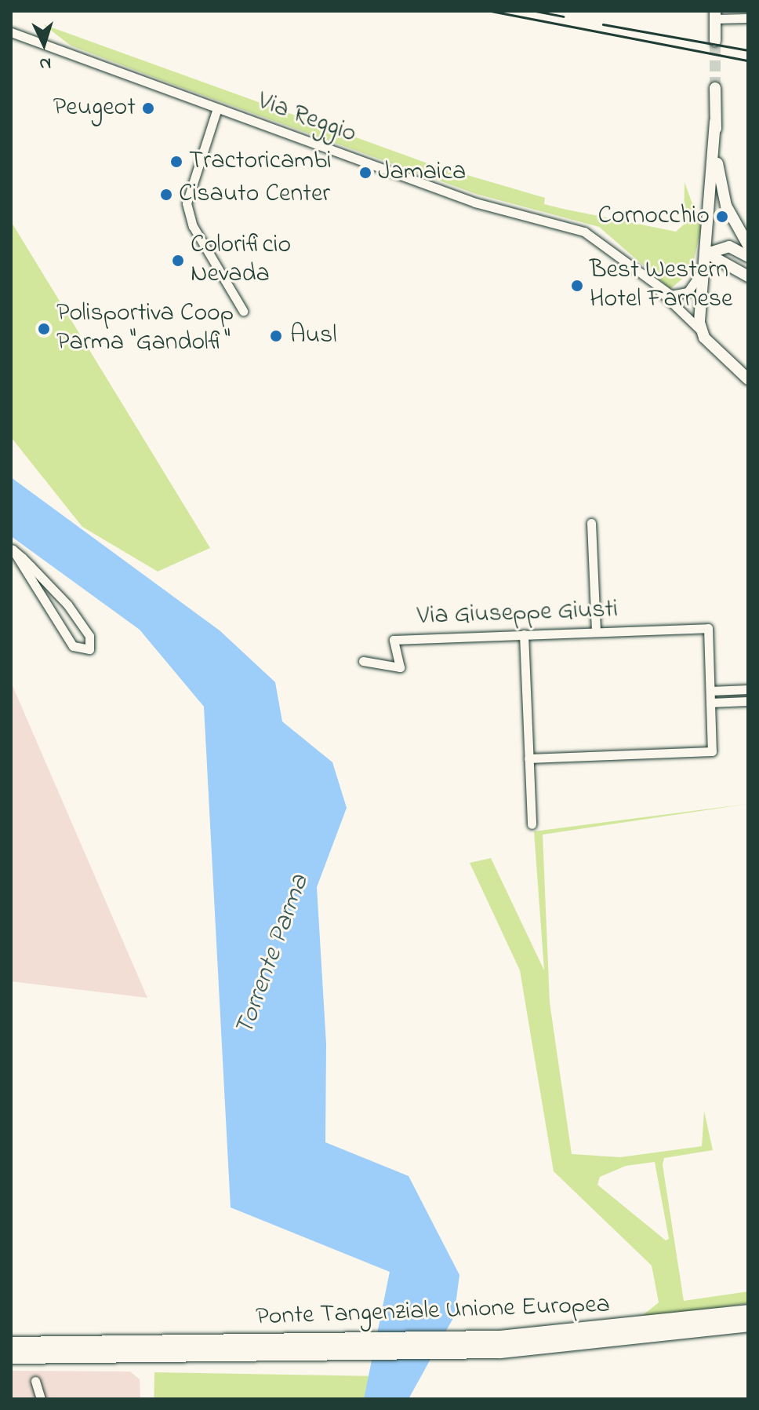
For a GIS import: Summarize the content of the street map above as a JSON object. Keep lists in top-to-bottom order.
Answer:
{
  "streets": {
    "highway": ["Ponte Tangenziale Unione Europea"],
    "street": ["Via Reggio", "Via Giuseppe Giusti"]
  },
  "water": ["Torrente Parma"],
  "places": [
    "Peugeot",
    "Tractoricambi",
    "Jamaica",
    "Cisauto Center",
    "Cornocchio",
    "Colorificio Nevada",
    "Best Western Hotel Farnese",
    "Polisportiva Coop Parma \"Gandolfi\"",
    "Ausl"
  ],
  "north": "bottom"
}
